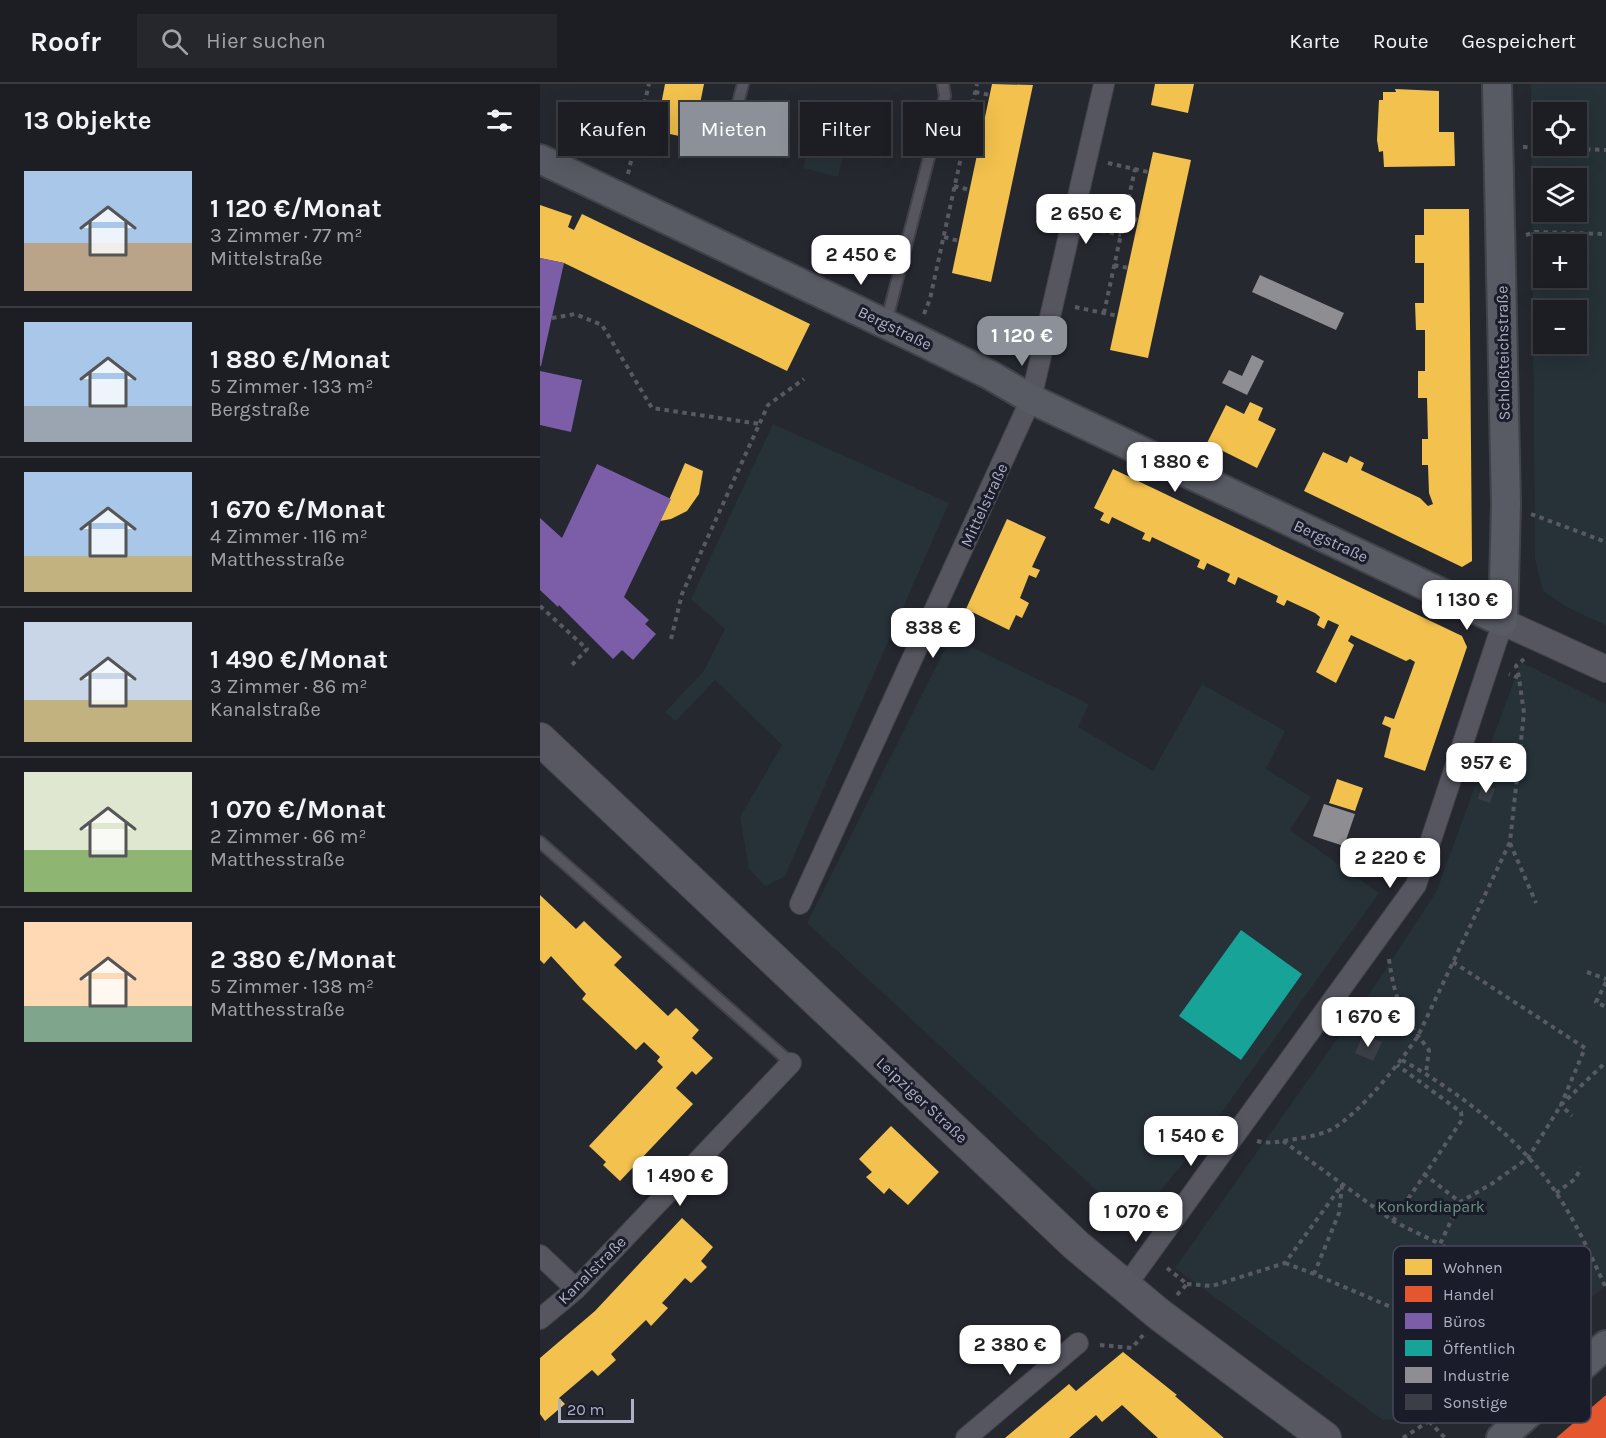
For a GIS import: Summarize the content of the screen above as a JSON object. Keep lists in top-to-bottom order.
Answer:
{
  "streets": {
    "main road": ["Bergstraße", "Schloßteichstraße", "Leipziger Straße"],
    "street": ["Mittelstraße", "Kanalstraße"]
  },
  "crossings": [
    ["Bergstraße", "Schloßteichstraße"],
    ["Bergstraße", "Mittelstraße"]
  ],
  "parks": ["Konkordiapark"],
  "legend": [
    "Wohnen",
    "Handel",
    "Büros",
    "Öffentlich",
    "Industrie",
    "Sonstige"
  ],
  "scale_bar": "20 m",
  "page": {
    "header": "Roofr",
    "search": "Hier suchen",
    "nav": ["Karte", "Route", "Gespeichert"],
    "heading": "13 Objekte",
    "map_buttons": ["+", "−"],
    "chip": [
      "Kaufen",
      "Mieten",
      "Filter",
      "Neu"
    ],
    "list": [
      {
        "name": "1 120 €/Monat",
        "note": "3 Zimmer · 77 m² · Mittelstraße"
      },
      {
        "name": "1 880 €/Monat",
        "note": "5 Zimmer · 133 m² · Bergstraße"
      },
      {
        "name": "1 670 €/Monat",
        "note": "4 Zimmer · 116 m² · Matthesstraße"
      },
      {
        "name": "1 490 €/Monat",
        "note": "3 Zimmer · 86 m² · Kanalstraße"
      },
      {
        "name": "1 070 €/Monat",
        "note": "2 Zimmer · 66 m² · Matthesstraße"
      },
      {
        "name": "2 380 €/Monat",
        "note": "5 Zimmer · 138 m² · Matthesstraße"
      }
    ],
    "price": [
      "2 650 €",
      "2 450 €",
      "1 120 €",
      "1 880 €",
      "1 130 €",
      "838 €",
      "957 €",
      "2 220 €",
      "1 670 €",
      "1 540 €",
      "1 490 €",
      "1 070 €",
      "2 380 €"
    ],
    "scale": "20 m"
  }
}
